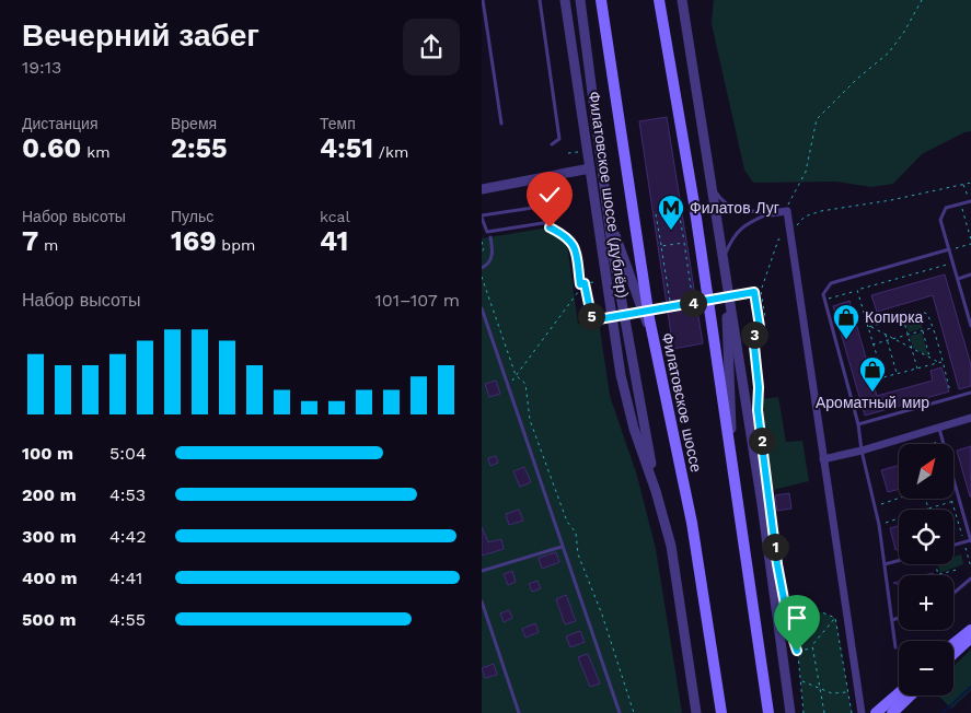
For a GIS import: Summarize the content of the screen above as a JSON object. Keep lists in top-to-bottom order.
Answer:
{
  "streets": {
    "main road": ["Филатовское шоссе"],
    "street": ["Филатовское шоссе (дублёр)"]
  },
  "places": {
    "metro station": ["Филатов Луг"],
    "shop": ["Копирка", "Ароматный мир"]
  },
  "north": "top right",
  "page": {
    "heading": ["Вечерний забег", "19:13"],
    "stats": [
      ["Дистанция", "0.60 km"],
      ["Время", "2:55"],
      ["Темп", "4:51 /km"],
      ["Набор высоты", "7 m"],
      ["Пульс", "169 bpm"],
      ["kcal", "41"]
    ],
    "chart": ["Набор высоты", "101–107 m"],
    "pins": [
      "4",
      "5",
      "3",
      "2",
      "1"
    ],
    "list": [
      {
        "name": "100 m",
        "note": "5:04"
      },
      {
        "name": "200 m",
        "note": "4:53"
      },
      {
        "name": "300 m",
        "note": "4:42"
      },
      {
        "name": "400 m",
        "note": "4:41"
      },
      {
        "name": "500 m",
        "note": "4:55"
      }
    ],
    "map_buttons": ["+", "−"]
  }
}
